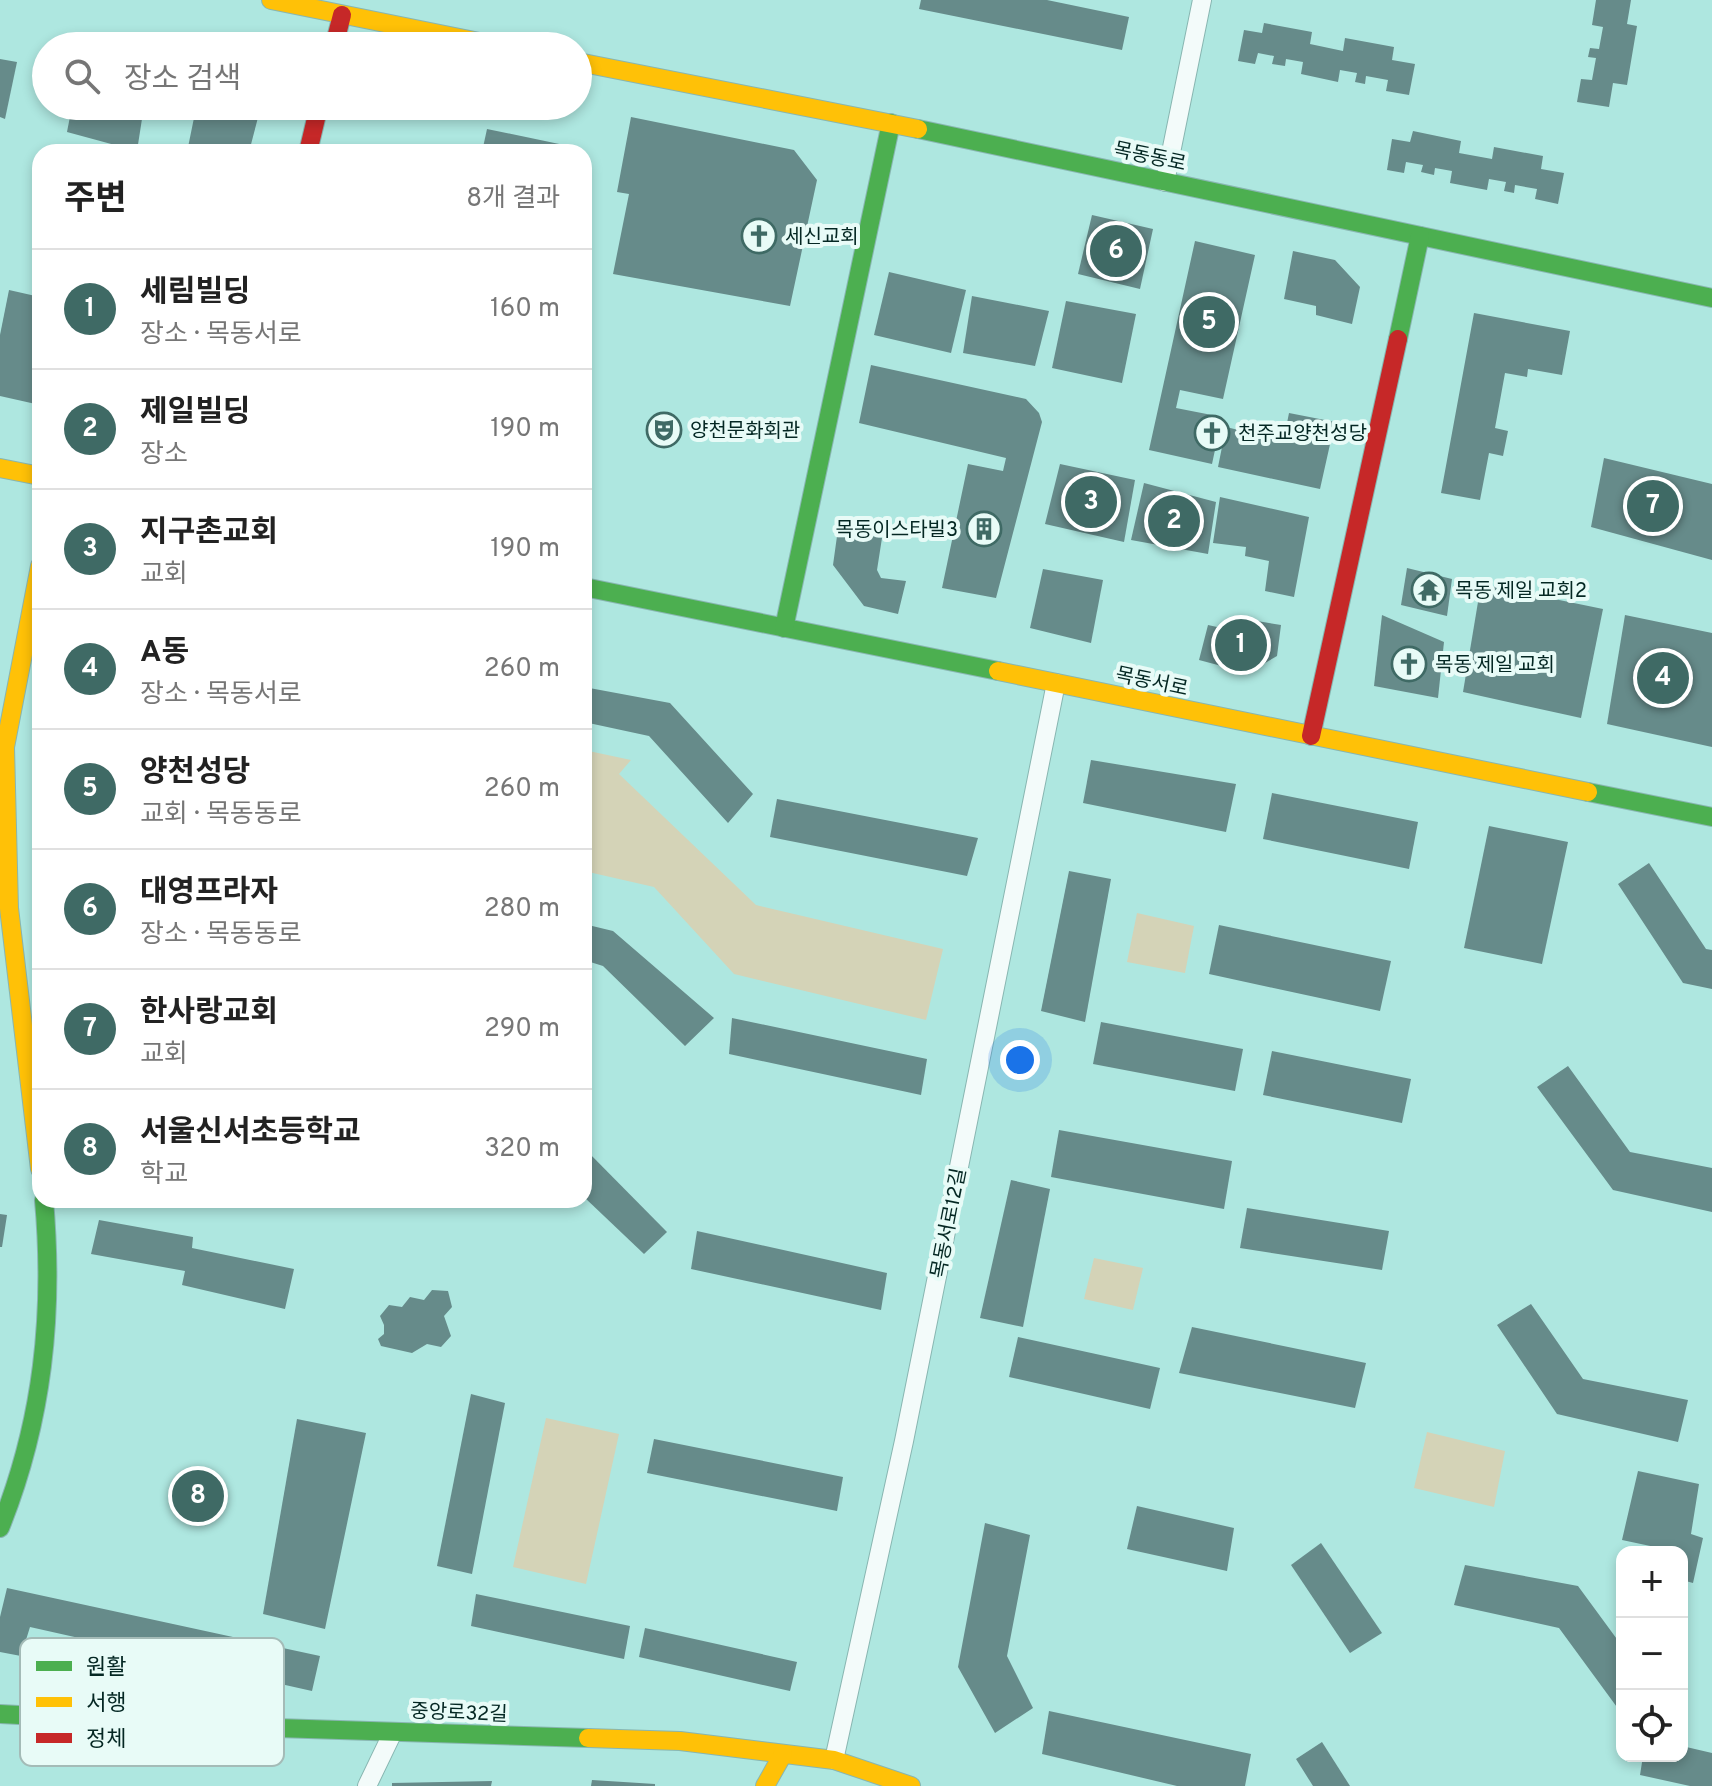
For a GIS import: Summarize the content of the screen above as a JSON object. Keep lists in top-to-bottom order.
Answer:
{
  "streets": {
    "street": [
      "목동동로",
      "목동서로",
      "목동서로12길",
      "중앙로32길"
    ]
  },
  "crossings": [
    ["목동서로", "목동서로12길"],
    ["목동서로12길", "중앙로32길"]
  ],
  "places": {
    "church": ["세신교회", "천주교양천성당", "목동 제일 교회"],
    "theatre": ["양천문화회관"],
    "building": ["목동이스타빌3"],
    "temple": ["목동 제일 교회2"]
  },
  "legend": ["원활", "서행", "정체"],
  "page": {
    "search": "장소 검색",
    "heading": ["주변", "8개 결과"],
    "pins": [
      "6",
      "5",
      "3",
      "7",
      "2",
      "1",
      "4",
      "8"
    ],
    "list": [
      {
        "mark": "1",
        "name": "세림빌딩",
        "note": "장소 · 목동서로",
        "value": "160 m"
      },
      {
        "mark": "2",
        "name": "제일빌딩",
        "note": "장소",
        "value": "190 m"
      },
      {
        "mark": "3",
        "name": "지구촌교회",
        "note": "교회",
        "value": "190 m"
      },
      {
        "mark": "4",
        "name": "A동",
        "note": "장소 · 목동서로",
        "value": "260 m"
      },
      {
        "mark": "5",
        "name": "양천성당",
        "note": "교회 · 목동동로",
        "value": "260 m"
      },
      {
        "mark": "6",
        "name": "대영프라자",
        "note": "장소 · 목동동로",
        "value": "280 m"
      },
      {
        "mark": "7",
        "name": "한사랑교회",
        "note": "교회",
        "value": "290 m"
      },
      {
        "mark": "8",
        "name": "서울신서초등학교",
        "note": "학교",
        "value": "320 m"
      }
    ],
    "map_buttons": ["+", "−"]
  }
}
